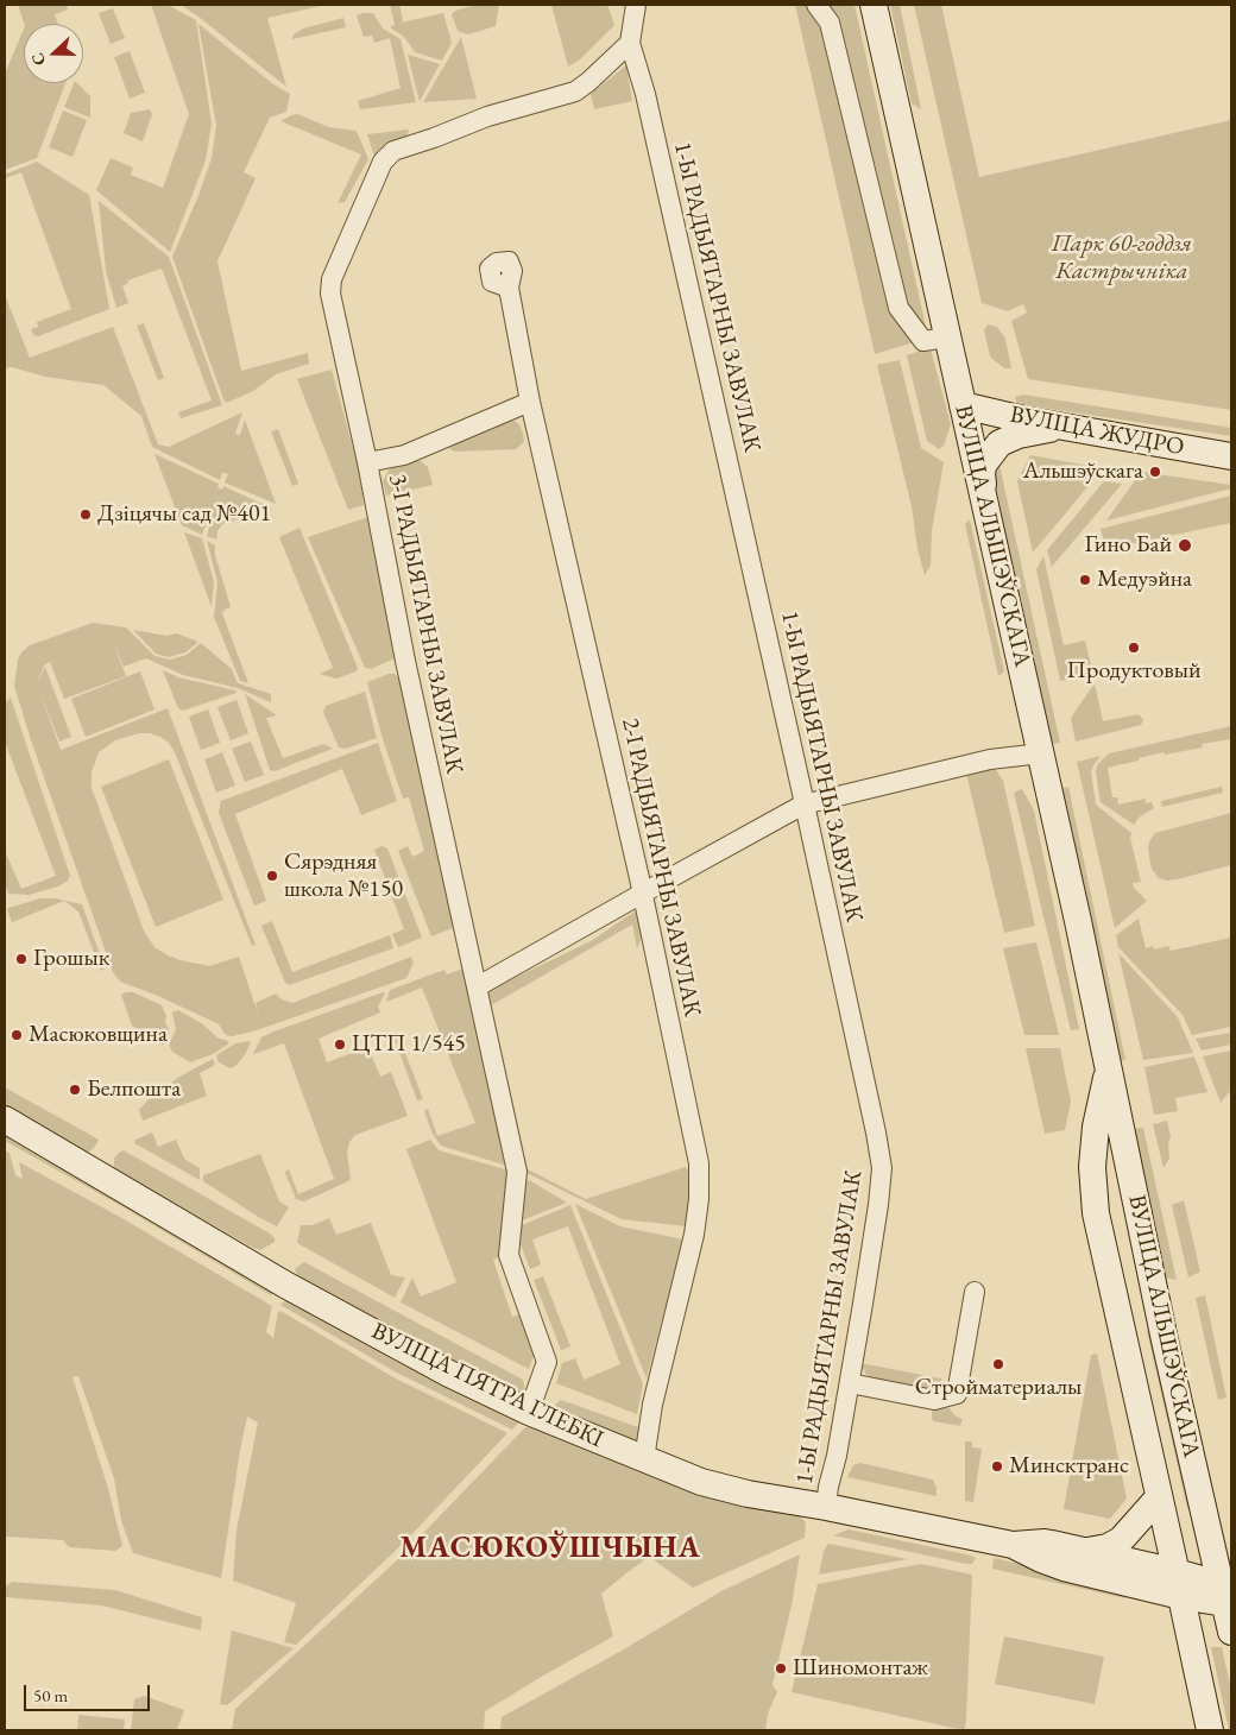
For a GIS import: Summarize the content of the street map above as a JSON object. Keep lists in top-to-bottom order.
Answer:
{
  "streets": {
    "main road": ["ВУЛІЦА ЖУДРО", "ВУЛІЦА АЛЬШЭЎСКАГА", "ВУЛІЦА ПЯТРА ГЛЕБКІ"],
    "street": ["1-Ы РАДЫЯТАРНЫ ЗАВУЛАК", "3-І РАДЫЯТАРНЫ ЗАВУЛАК", "2-І РАДЫЯТАРНЫ ЗАВУЛАК"]
  },
  "crossings": [
    ["1-Ы РАДЫЯТАРНЫ ЗАВУЛАК", "3-І РАДЫЯТАРНЫ ЗАВУЛАК"],
    ["1-Ы РАДЫЯТАРНЫ ЗАВУЛАК", "ВУЛІЦА ПЯТРА ГЛЕБКІ"],
    ["ВУЛІЦА ЖУДРО", "ВУЛІЦА АЛЬШЭЎСКАГА"],
    ["ВУЛІЦА АЛЬШЭЎСКАГА", "ВУЛІЦА ПЯТРА ГЛЕБКІ"],
    ["3-І РАДЫЯТАРНЫ ЗАВУЛАК", "ВУЛІЦА ПЯТРА ГЛЕБКІ"],
    ["2-І РАДЫЯТАРНЫ ЗАВУЛАК", "ВУЛІЦА ПЯТРА ГЛЕБКІ"]
  ],
  "districts": ["МАСЮКОЎШЧЫНА"],
  "parks": ["Парк 60-годдзя Кастрычніка"],
  "places": [
    "Альшэўскага",
    "Дзіцячы сад №401",
    "Гино Бай",
    "Медуэйна",
    "Продуктовый",
    "Сярэдняя школа №150",
    "Грошык",
    "Масюковщина",
    "ЦТП 1/545",
    "Белпошта",
    "Стройматериалы",
    "Минсктранс",
    "Шиномонтаж"
  ],
  "scale_bar": "50 m",
  "north": "left"
}
